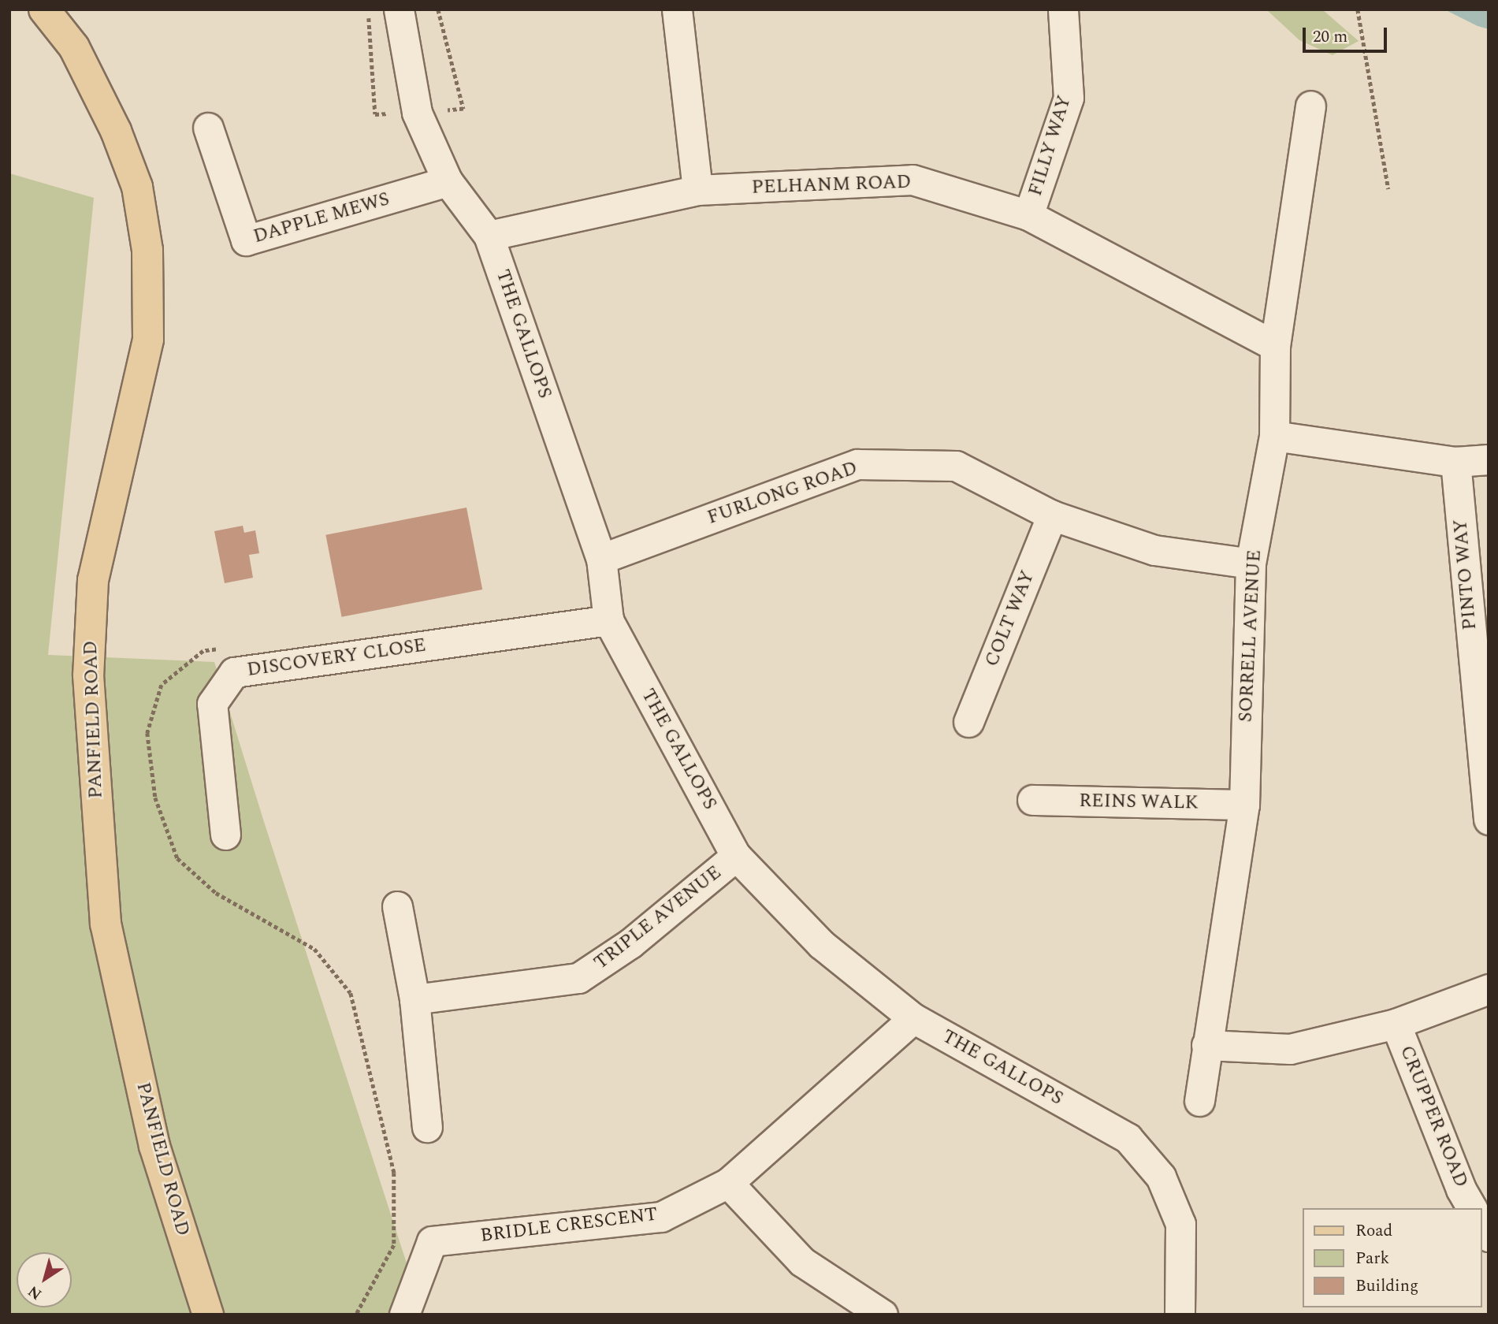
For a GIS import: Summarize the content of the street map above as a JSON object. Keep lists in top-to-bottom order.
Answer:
{
  "streets": {
    "main road": ["PANFIELD ROAD"],
    "street": [
      "FILLY WAY",
      "PELHANM ROAD",
      "DAPPLE MEWS",
      "THE GALLOPS",
      "FURLONG ROAD",
      "PINTO WAY",
      "COLT WAY",
      "SORRELL AVENUE",
      "DISCOVERY CLOSE",
      "REINS WALK",
      "TRIPLE AVENUE",
      "CRUPPER ROAD",
      "BRIDLE CRESCENT"
    ]
  },
  "crossings": [
    ["FILLY WAY", "PELHANM ROAD"],
    ["PELHANM ROAD", "THE GALLOPS"],
    ["PELHANM ROAD", "SORRELL AVENUE"],
    ["DAPPLE MEWS", "THE GALLOPS"],
    ["THE GALLOPS", "FURLONG ROAD"],
    ["THE GALLOPS", "DISCOVERY CLOSE"],
    ["THE GALLOPS", "TRIPLE AVENUE"],
    ["THE GALLOPS", "BRIDLE CRESCENT"],
    ["FURLONG ROAD", "COLT WAY"],
    ["FURLONG ROAD", "SORRELL AVENUE"],
    ["SORRELL AVENUE", "REINS WALK"]
  ],
  "legend": ["Road", "Park", "Building"],
  "scale_bar": "20 m",
  "north": "bottom left"
}
